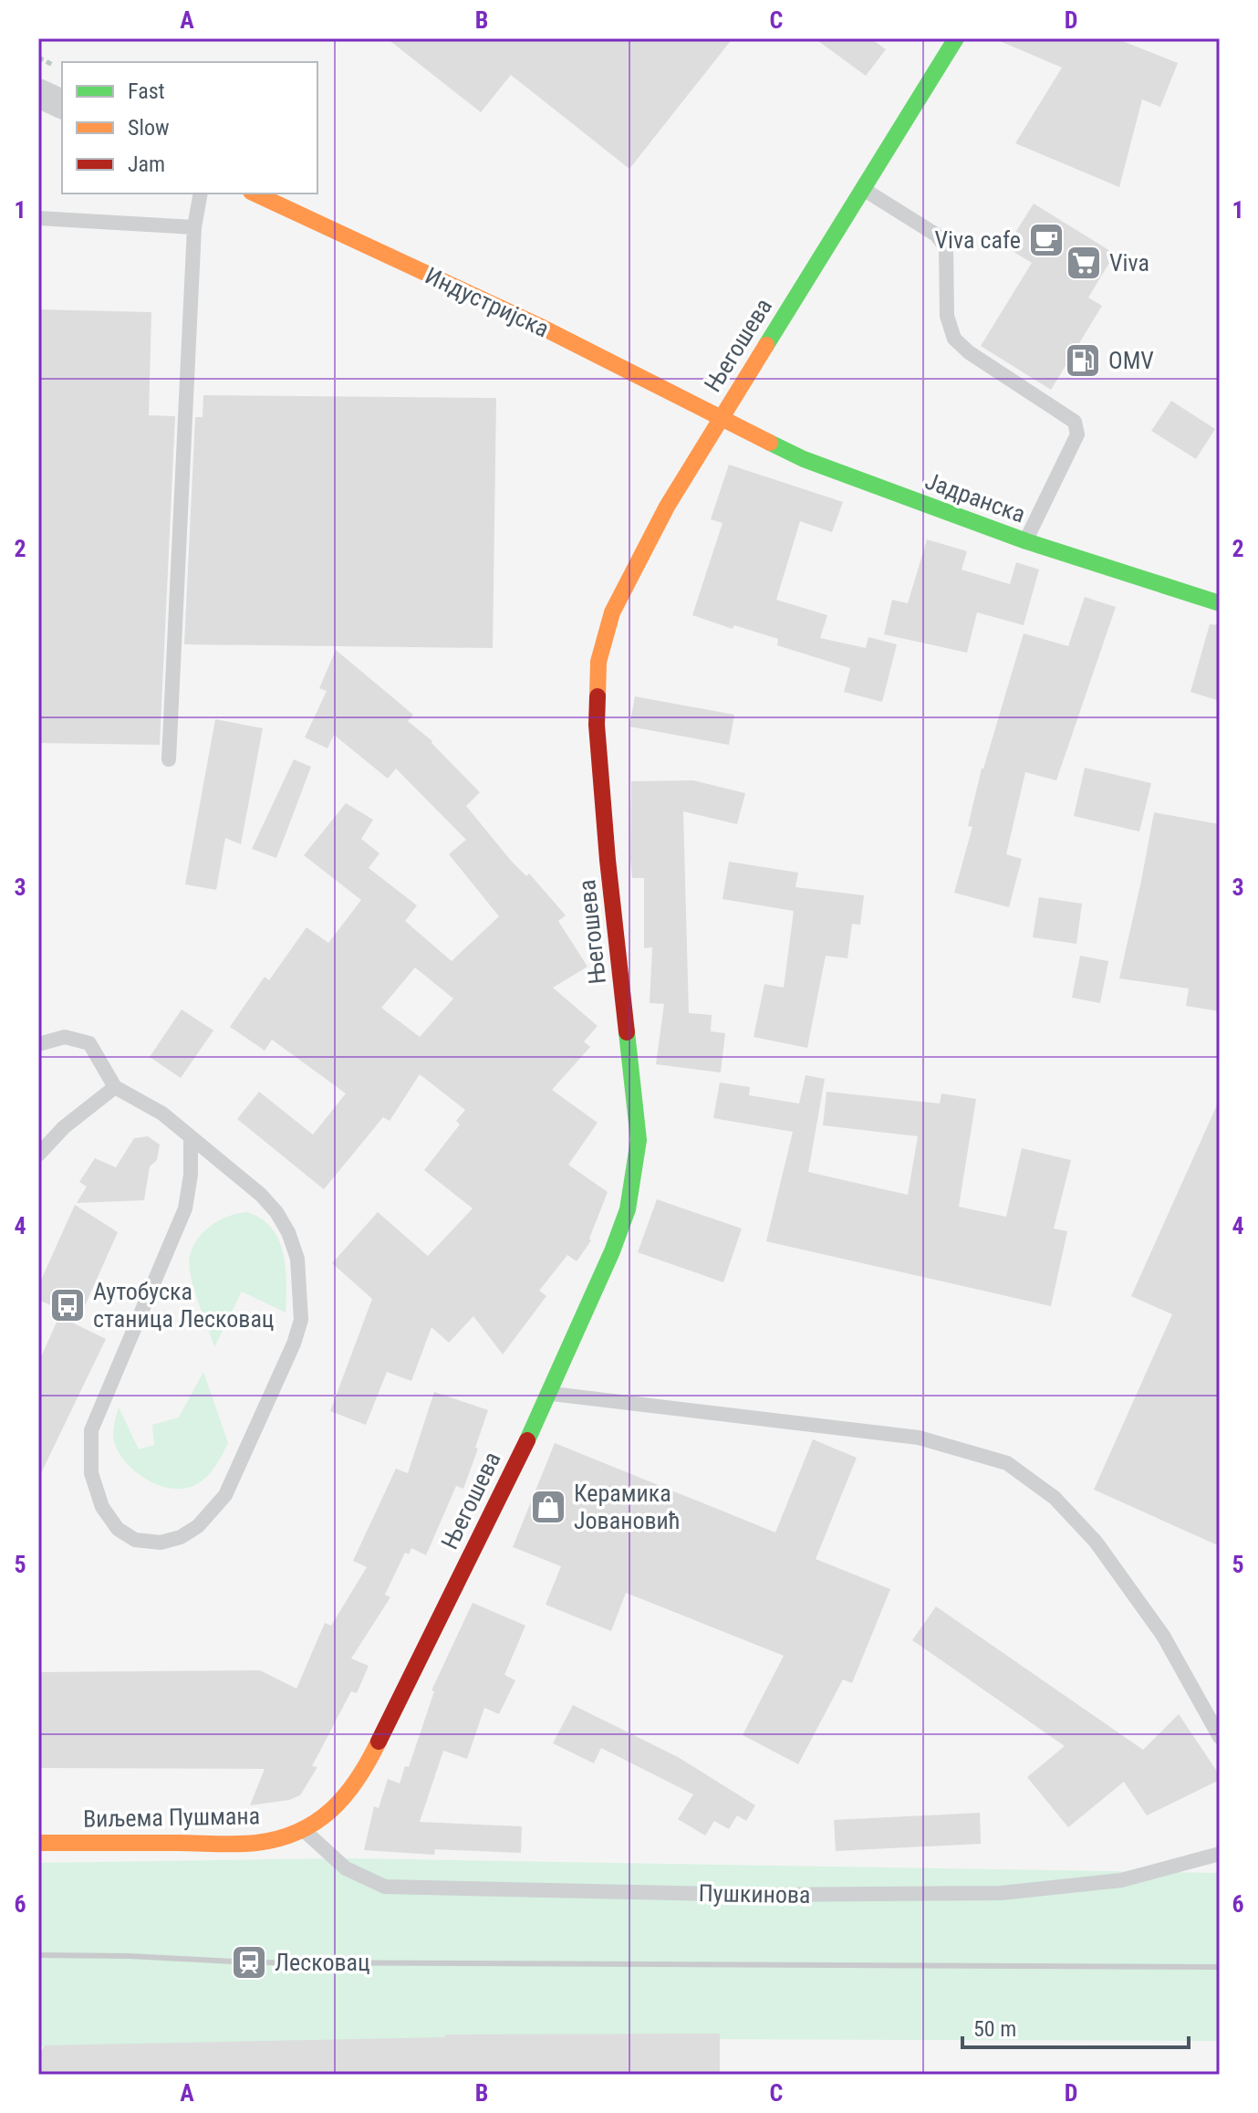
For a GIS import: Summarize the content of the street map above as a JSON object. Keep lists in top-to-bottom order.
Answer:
{
  "streets": {
    "street": [
      "Индустријска",
      "Његошева",
      "Јадранска",
      "Виљема Пушмана"
    ],
    "lane": ["Пушкинова"]
  },
  "crossings": [
    ["Индустријска", "Његошева"],
    ["Индустријска", "Јадранска"],
    ["Његошева", "Јадранска"],
    ["Његошева", "Виљема Пушмана"],
    ["Његошева", "Пушкинова"],
    ["Виљема Пушмана", "Пушкинова"]
  ],
  "places": {
    "cafe": ["Viva cafe"],
    "supermarket": ["Viva"],
    "fuel station": ["OMV"],
    "bus stop": ["Аутобуска станица Лесковац"],
    "shop": ["Керамика Јовановић"],
    "station": ["Лесковац"]
  },
  "legend": ["Fast", "Slow", "Jam"],
  "scale_bar": "50 m",
  "grid": {
    "columns": [
      "A",
      "B",
      "C",
      "D"
    ],
    "rows": [
      "1",
      "2",
      "3",
      "4",
      "5",
      "6"
    ]
  }
}
